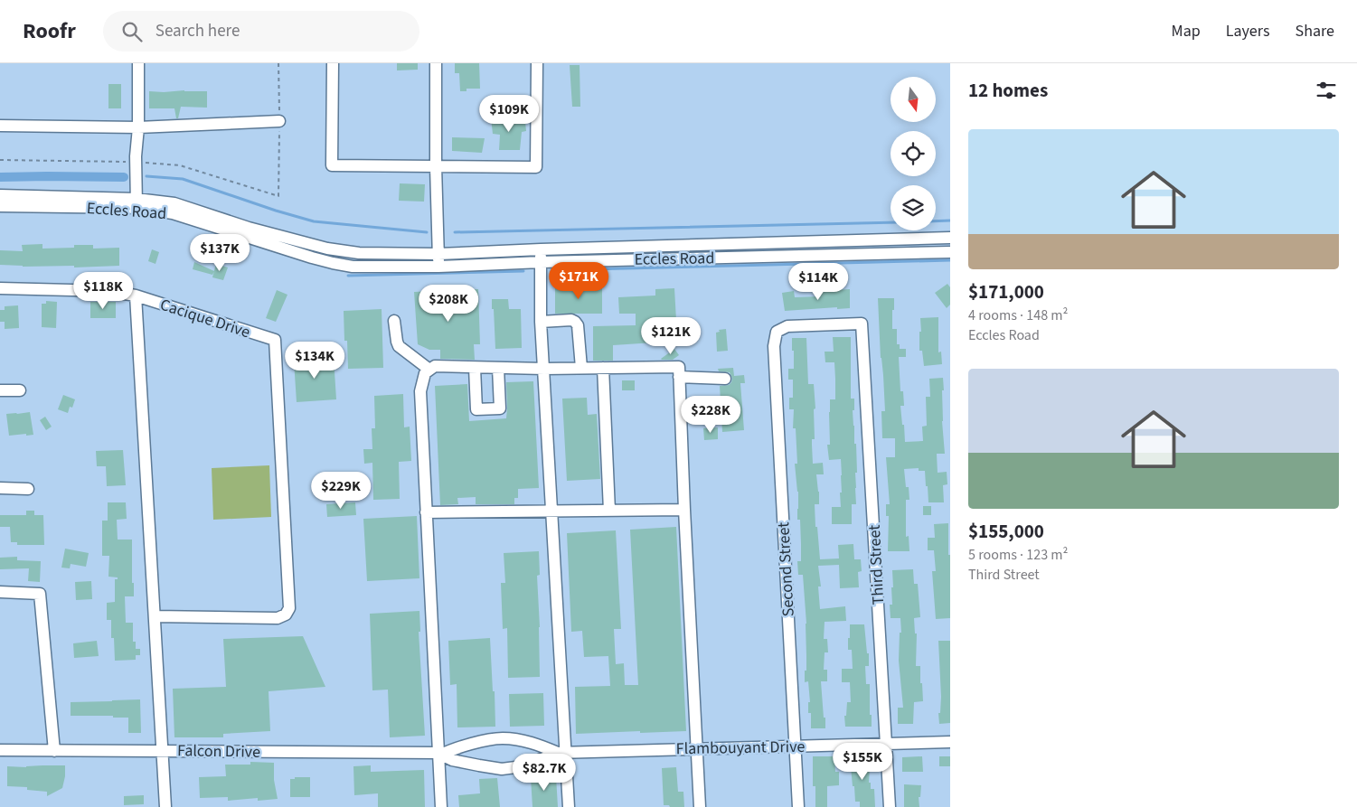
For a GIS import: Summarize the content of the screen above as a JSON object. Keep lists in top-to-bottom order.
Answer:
{
  "streets": {
    "street": [
      "Eccles Road",
      "Cacique Drive",
      "Third Street",
      "Second Street",
      "Flambouyant Drive",
      "Falcon Drive"
    ]
  },
  "crossings": [
    ["Third Street", "Second Street"],
    ["Third Street", "Flambouyant Drive"],
    ["Second Street", "Flambouyant Drive"],
    ["Flambouyant Drive", "Falcon Drive"]
  ],
  "north": "bottom",
  "page": {
    "header": "Roofr",
    "search": "Search here",
    "nav": ["Map", "Layers", "Share"],
    "heading": "12 homes",
    "price": [
      "$109K",
      "$137K",
      "$171K",
      "$114K",
      "$118K",
      "$208K",
      "$121K",
      "$134K",
      "$228K",
      "$229K",
      "$155K",
      "$82.7K"
    ],
    "list": [
      {
        "name": "$171,000",
        "note": "4 rooms · 148 m² · Eccles Road"
      },
      {
        "name": "$155,000",
        "note": "5 rooms · 123 m² · Third Street"
      }
    ]
  }
}
